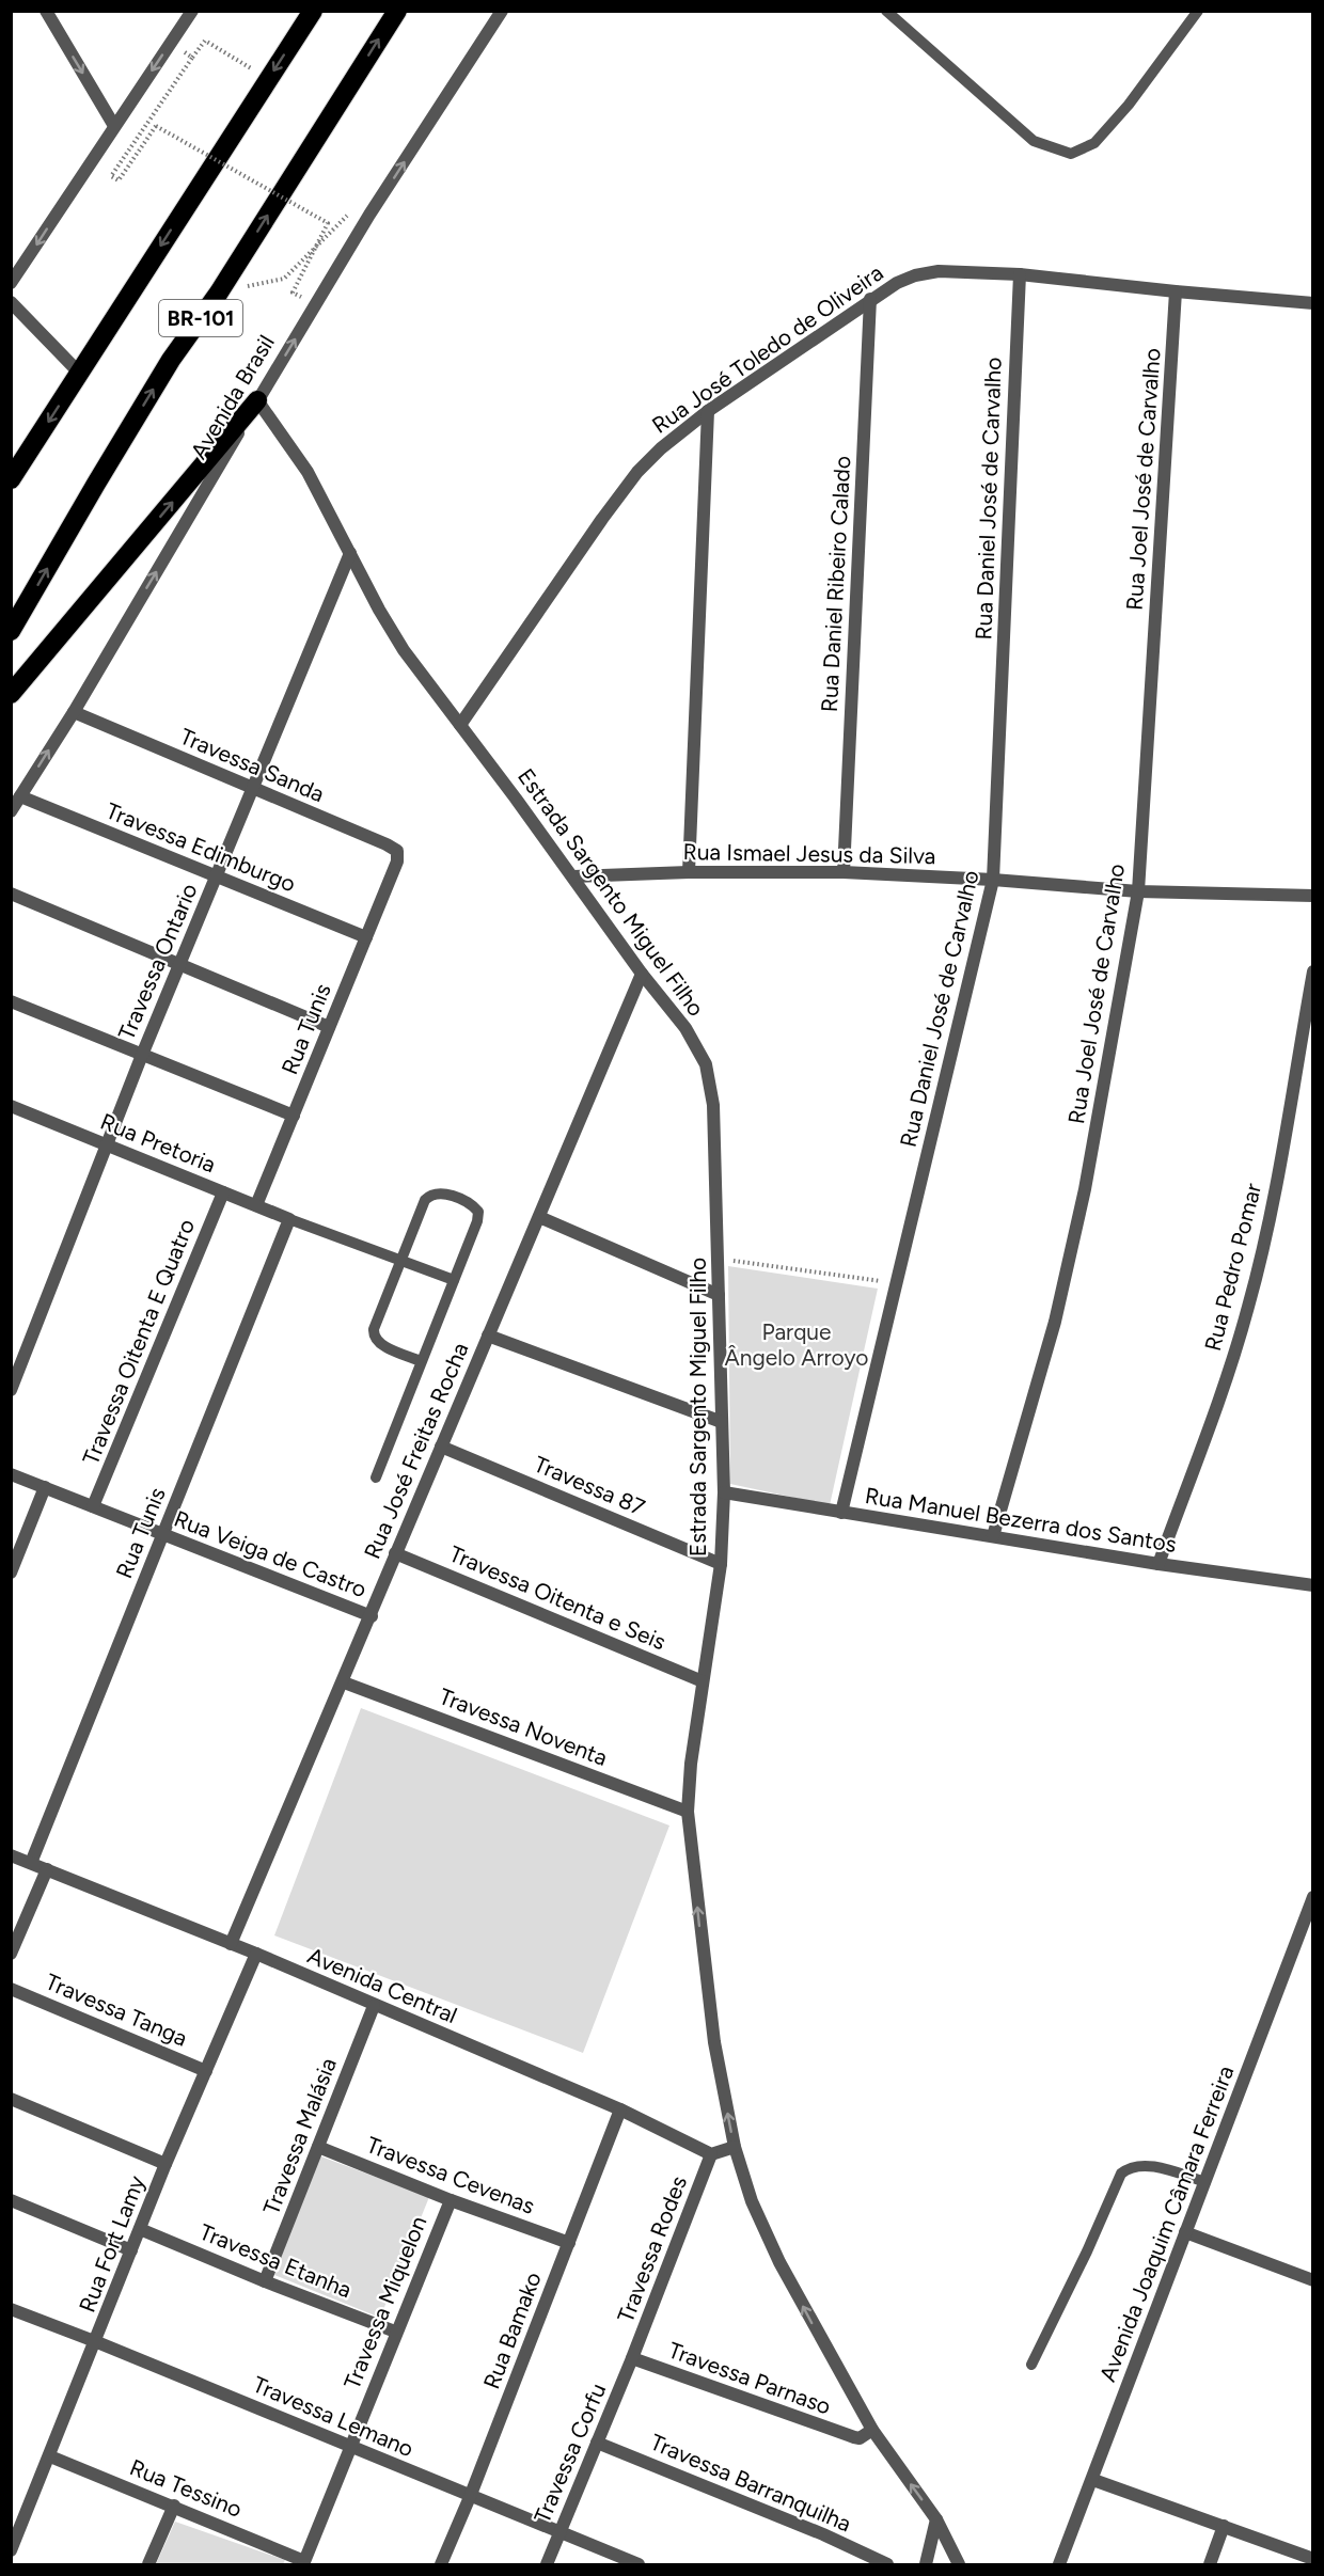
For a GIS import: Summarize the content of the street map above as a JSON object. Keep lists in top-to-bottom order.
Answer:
{
  "streets": {
    "highway": ["BR-101"],
    "street": [
      "Rua José Toledo de Oliveira",
      "Avenida Brasil",
      "Rua Joel José de Carvalho",
      "Rua Daniel José de Carvalho",
      "Rua Daniel Ribeiro Calado",
      "Travessa Sanda",
      "Travessa Edimburgo",
      "Rua Ismael Jesus da Silva",
      "Estrada Sargento Miguel Filho",
      "Travessa Ontario",
      "Rua Tunis",
      "Rua Pretoria",
      "Rua Pedro Pomar",
      "Travessa Oitenta E Quatro",
      "Rua José Freitas Rocha",
      "Travessa 87",
      "Rua Manuel Bezerra dos Santos",
      "Rua Veiga de Castro",
      "Travessa Oitenta e Seis",
      "Travessa Noventa",
      "Avenida Central",
      "Travessa Tanga",
      "Travessa Malásia",
      "Travessa Cevenas",
      "Avenida Joaquim Câmara Ferreira",
      "Rua Fort Lamy",
      "Travessa Rodes",
      "Travessa Etanha",
      "Travessa Miquelon",
      "Rua Bamako",
      "Travessa Parnaso",
      "Travessa Lemano",
      "Travessa Corfu",
      "Travessa Barranquilha",
      "Rua Tessino"
    ]
  },
  "crossings": [
    ["Rua José Toledo de Oliveira", "Rua Joel José de Carvalho"],
    ["Rua José Toledo de Oliveira", "Rua Daniel José de Carvalho"],
    ["Rua José Toledo de Oliveira", "Rua Daniel Ribeiro Calado"],
    ["Rua José Toledo de Oliveira", "Estrada Sargento Miguel Filho"],
    ["Avenida Brasil", "Travessa Sanda"],
    ["Avenida Brasil", "Travessa Edimburgo"],
    ["Avenida Brasil", "Estrada Sargento Miguel Filho"],
    ["Rua Joel José de Carvalho", "Rua Ismael Jesus da Silva"],
    ["Rua Joel José de Carvalho", "Rua Manuel Bezerra dos Santos"],
    ["Rua Daniel José de Carvalho", "Rua Ismael Jesus da Silva"],
    ["Rua Daniel José de Carvalho", "Rua Manuel Bezerra dos Santos"],
    ["Rua Daniel Ribeiro Calado", "Rua Ismael Jesus da Silva"],
    ["Travessa Sanda", "Travessa Ontario"],
    ["Travessa Sanda", "Rua Tunis"],
    ["Travessa Edimburgo", "Travessa Ontario"],
    ["Travessa Edimburgo", "Rua Tunis"],
    ["Rua Ismael Jesus da Silva", "Estrada Sargento Miguel Filho"],
    ["Estrada Sargento Miguel Filho", "Travessa Ontario"],
    ["Estrada Sargento Miguel Filho", "Rua José Freitas Rocha"],
    ["Estrada Sargento Miguel Filho", "Travessa 87"],
    ["Estrada Sargento Miguel Filho", "Rua Manuel Bezerra dos Santos"],
    ["Estrada Sargento Miguel Filho", "Travessa Oitenta e Seis"],
    ["Estrada Sargento Miguel Filho", "Travessa Noventa"],
    ["Estrada Sargento Miguel Filho", "Travessa Parnaso"],
    ["Travessa Ontario", "Rua Pretoria"],
    ["Rua Tunis", "Rua Pretoria"],
    ["Rua Tunis", "Rua Veiga de Castro"],
    ["Rua Tunis", "Avenida Central"],
    ["Rua Pretoria", "Travessa Oitenta E Quatro"],
    ["Rua Pedro Pomar", "Rua Manuel Bezerra dos Santos"],
    ["Travessa Oitenta E Quatro", "Rua Veiga de Castro"],
    ["Rua José Freitas Rocha", "Travessa 87"],
    ["Rua José Freitas Rocha", "Rua Veiga de Castro"],
    ["Rua José Freitas Rocha", "Travessa Oitenta e Seis"],
    ["Rua José Freitas Rocha", "Travessa Noventa"],
    ["Rua José Freitas Rocha", "Avenida Central"],
    ["Avenida Central", "Travessa Malásia"],
    ["Avenida Central", "Rua Fort Lamy"],
    ["Avenida Central", "Travessa Rodes"],
    ["Avenida Central", "Rua Bamako"],
    ["Travessa Tanga", "Rua Fort Lamy"],
    ["Travessa Malásia", "Travessa Cevenas"],
    ["Travessa Malásia", "Travessa Etanha"],
    ["Travessa Cevenas", "Travessa Miquelon"],
    ["Travessa Cevenas", "Rua Bamako"],
    ["Rua Fort Lamy", "Travessa Etanha"],
    ["Rua Fort Lamy", "Travessa Lemano"],
    ["Rua Fort Lamy", "Rua Tessino"],
    ["Travessa Rodes", "Travessa Parnaso"],
    ["Travessa Rodes", "Travessa Corfu"],
    ["Travessa Etanha", "Travessa Miquelon"],
    ["Travessa Miquelon", "Travessa Lemano"],
    ["Travessa Miquelon", "Rua Tessino"],
    ["Rua Bamako", "Travessa Lemano"],
    ["Travessa Parnaso", "Travessa Corfu"],
    ["Travessa Lemano", "Travessa Corfu"],
    ["Travessa Corfu", "Travessa Barranquilha"]
  ],
  "one_way": ["Avenida Brasil"],
  "parks": ["Parque Ângelo Arroyo"]
}
